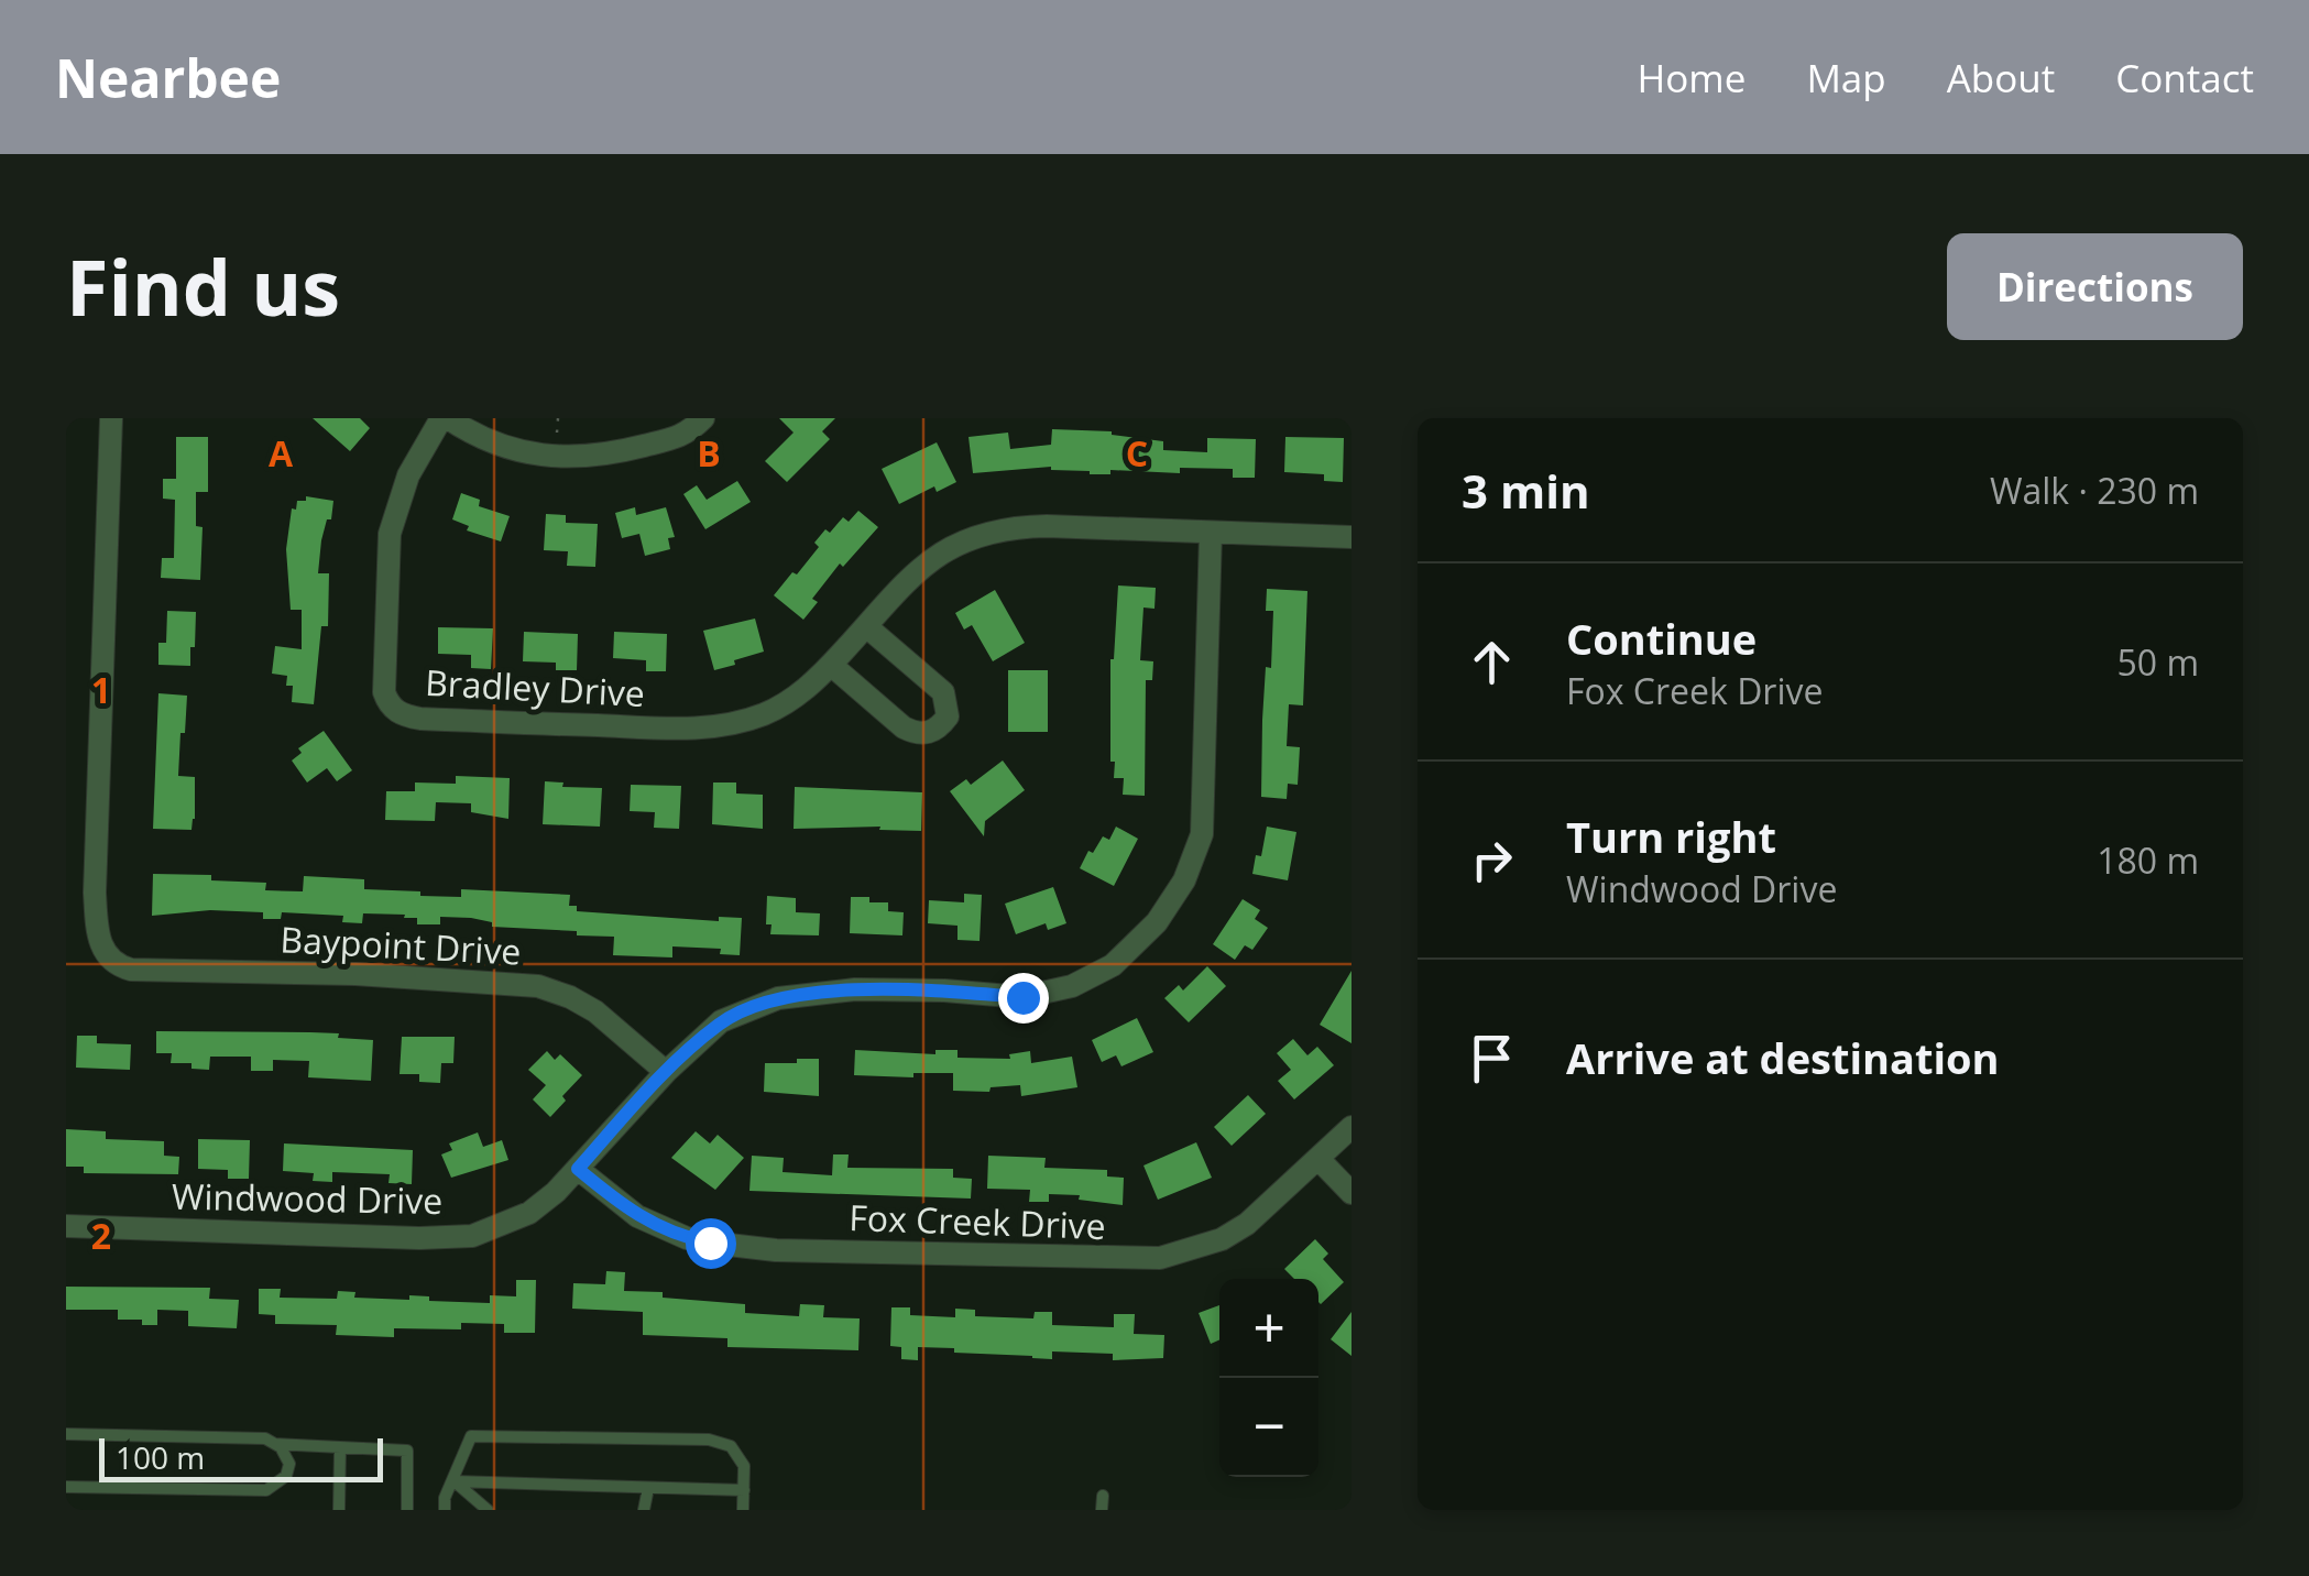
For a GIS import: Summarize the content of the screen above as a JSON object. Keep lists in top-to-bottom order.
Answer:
{
  "streets": {
    "street": [
      "Bradley Drive",
      "Baypoint Drive",
      "Windwood Drive",
      "Fox Creek Drive"
    ]
  },
  "crossings": [
    ["Bradley Drive", "Windwood Drive"],
    ["Baypoint Drive", "Windwood Drive"],
    ["Windwood Drive", "Fox Creek Drive"]
  ],
  "scale_bar": "100 m",
  "page": {
    "header": "Nearbee",
    "nav": [
      "Home",
      "Map",
      "About",
      "Contact"
    ],
    "title": "Find us",
    "buttons": "Directions",
    "heading": ["3 min", "Walk · 230 m"],
    "list": [
      ["Continue", "Fox Creek Drive", "50 m"],
      ["Turn right", "Windwood Drive", "180 m"],
      "Arrive at destination"
    ],
    "map_buttons": ["+", "−"],
    "scale": "100 m"
  },
  "grid": {
    "columns": ["A", "B", "C"],
    "rows": ["1", "2"]
  }
}
